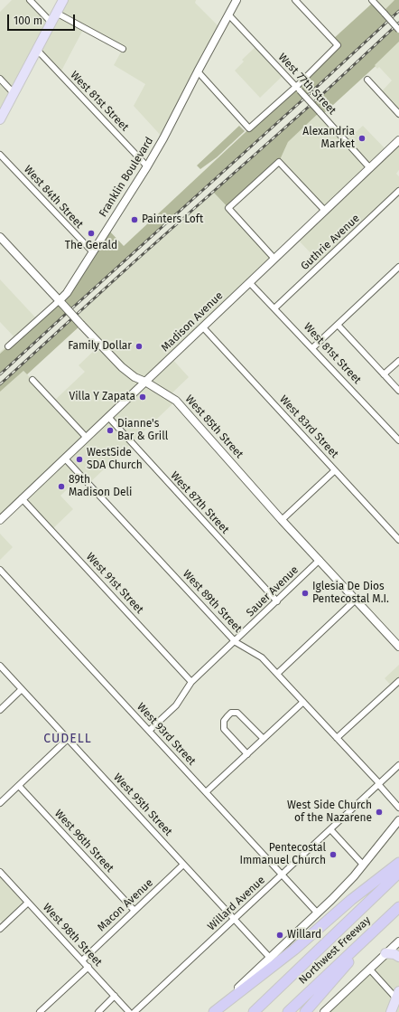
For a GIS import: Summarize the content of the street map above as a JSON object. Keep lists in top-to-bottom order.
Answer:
{
  "streets": {
    "highway": ["Northwest Freeway"],
    "street": [
      "West 77th Street",
      "West 81st Street",
      "Franklin Boulevard",
      "West 84th Street",
      "Guthrie Avenue",
      "Madison Avenue",
      "West 85th Street",
      "West 83rd Street",
      "West 87th Street",
      "West 91st Street",
      "Sauer Avenue",
      "West 89th Street",
      "West 93rd Street",
      "West 95th Street",
      "West 96th Street",
      "Willard Avenue",
      "Macon Avenue",
      "West 98th Street"
    ]
  },
  "crossings": [
    ["West 77th Street", "Franklin Boulevard"],
    ["West 77th Street", "Madison Avenue"],
    ["West 81st Street", "Franklin Boulevard"],
    ["West 81st Street", "Guthrie Avenue"],
    ["West 81st Street", "Madison Avenue"],
    ["Franklin Boulevard", "West 84th Street"],
    ["Franklin Boulevard", "West 85th Street"],
    ["Madison Avenue", "West 85th Street"],
    ["Madison Avenue", "West 83rd Street"],
    ["Madison Avenue", "West 87th Street"],
    ["Madison Avenue", "West 91st Street"],
    ["Madison Avenue", "West 89th Street"],
    ["West 85th Street", "Sauer Avenue"],
    ["West 87th Street", "Sauer Avenue"],
    ["West 91st Street", "Sauer Avenue"],
    ["Sauer Avenue", "West 89th Street"],
    ["Sauer Avenue", "West 93rd Street"],
    ["West 89th Street", "Willard Avenue"],
    ["West 93rd Street", "Willard Avenue"],
    ["West 95th Street", "Willard Avenue"],
    ["West 95th Street", "Macon Avenue"],
    ["West 96th Street", "Macon Avenue"],
    ["Macon Avenue", "West 98th Street"]
  ],
  "districts": ["CUDELL"],
  "places": [
    "Alexandria Market",
    "Painters Loft",
    "The Gerald",
    "Family Dollar",
    "Villa Y Zapata",
    "Dianne's Bar & Grill",
    "WestSide SDA Church",
    "89th Madison Deli",
    "Iglesia De Dios Pentecostal M.I.",
    "West Side Church of the Nazarene",
    "Pentecostal Immanuel Church",
    "Willard"
  ],
  "scale_bar": "100 m"
}
